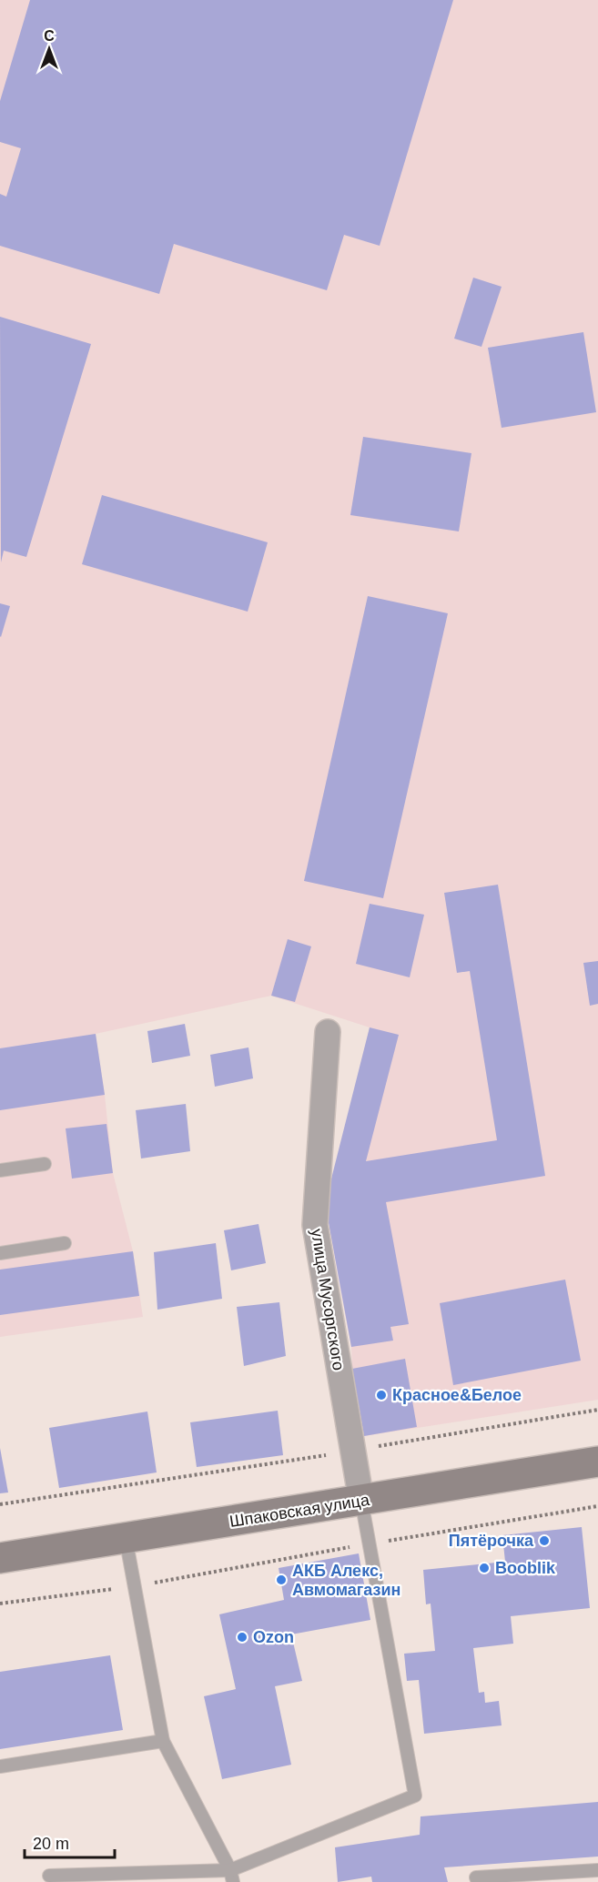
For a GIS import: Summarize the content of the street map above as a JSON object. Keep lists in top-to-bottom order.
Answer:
{
  "streets": {
    "main road": ["Шпаковская улица"],
    "street": ["улица Мусоргского"]
  },
  "crossings": [
    ["улица Мусоргского", "Шпаковская улица"]
  ],
  "places": [
    "Красное&Белое",
    "Пятёрочка",
    "Booblik",
    "АКБ Алекс, Авмомагазин",
    "Ozon"
  ],
  "scale_bar": "20 m",
  "north": "top"
}
